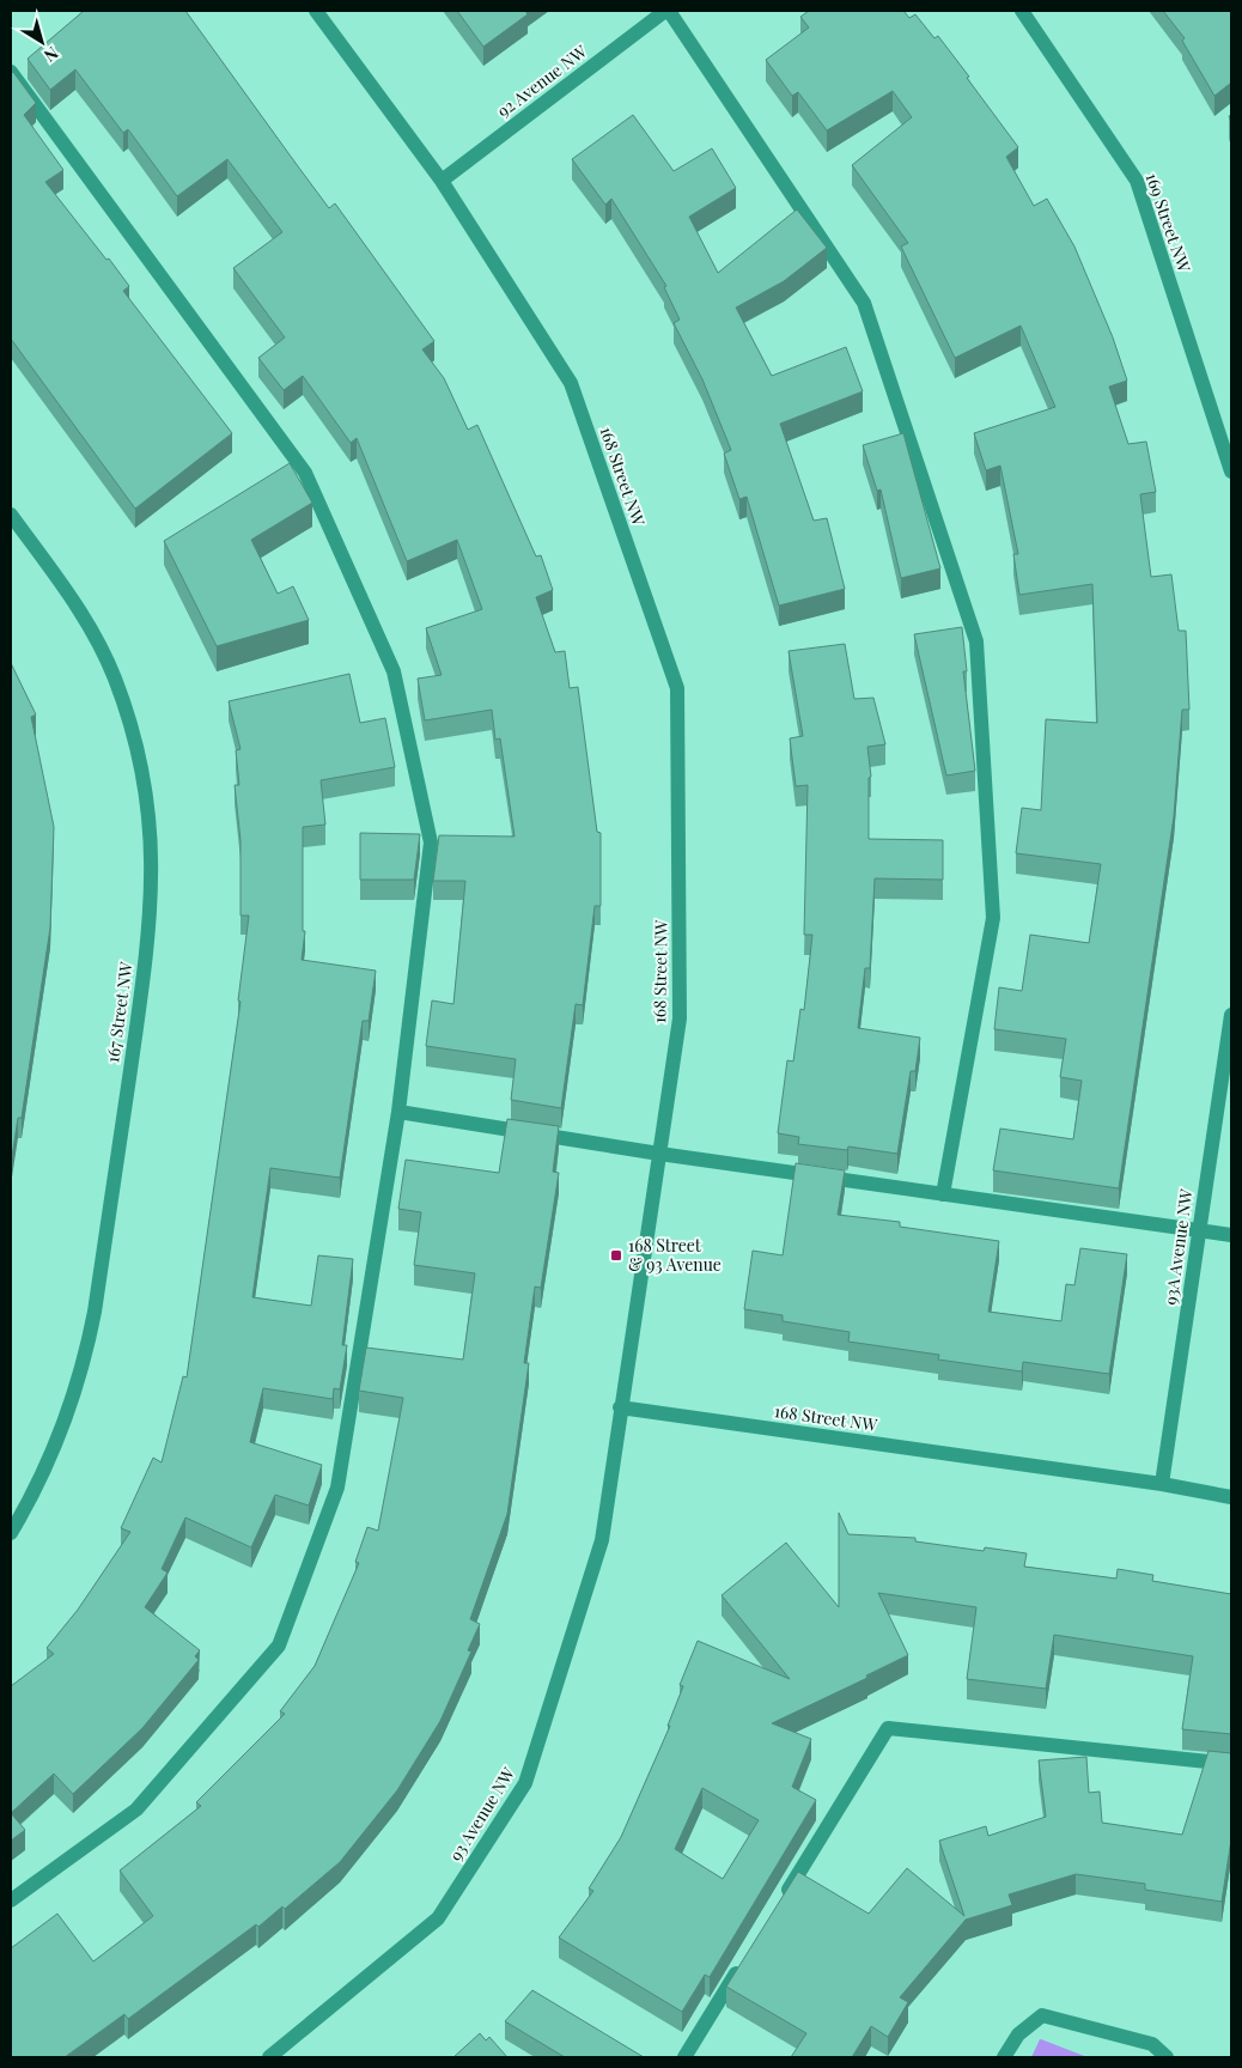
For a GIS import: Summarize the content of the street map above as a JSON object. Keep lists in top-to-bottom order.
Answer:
{
  "streets": {
    "street": [
      "92 Avenue NW",
      "169 Street NW",
      "168 Street NW",
      "167 Street NW",
      "93A Avenue NW",
      "93 Avenue NW"
    ]
  },
  "crossings": [
    ["92 Avenue NW", "168 Street NW"],
    ["168 Street NW", "93A Avenue NW"],
    ["168 Street NW", "93 Avenue NW"]
  ],
  "places": {
    "transit": ["168 Street & 93 Avenue"]
  },
  "north": "bottom right"
}
